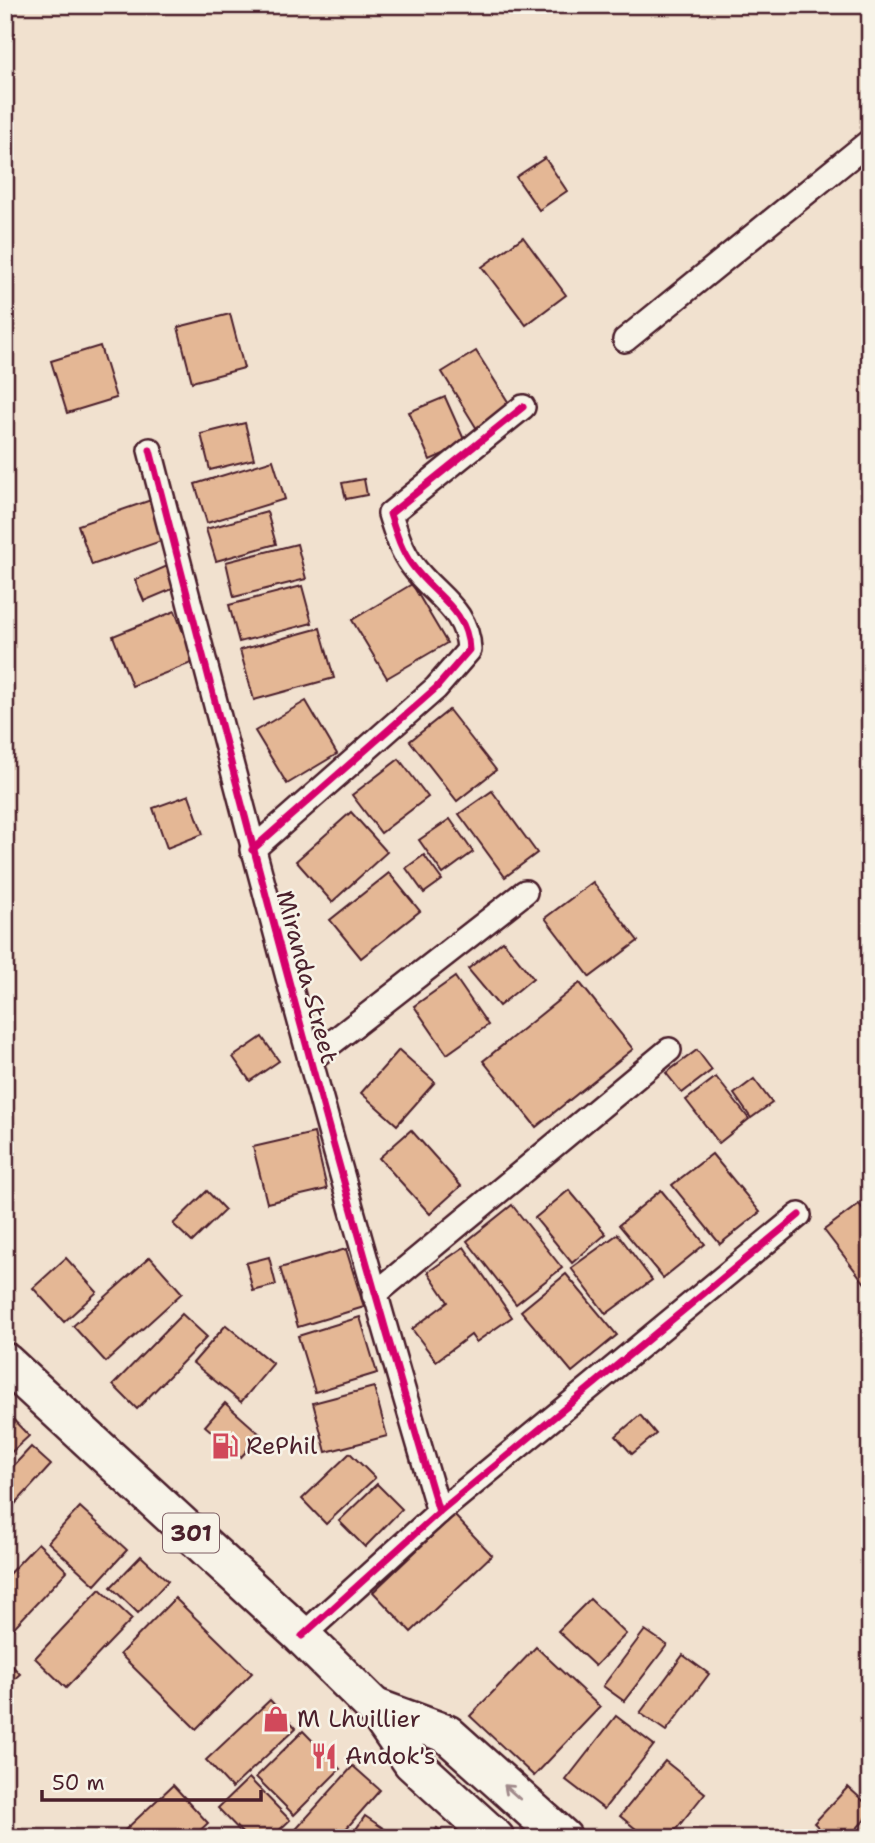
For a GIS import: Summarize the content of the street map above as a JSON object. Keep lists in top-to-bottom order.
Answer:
{
  "streets": {
    "main road": ["301"],
    "street": ["Miranda Street"]
  },
  "places": {
    "fuel station": ["RePhil"],
    "shop": ["M Lhuillier"],
    "restaurant": ["Andok's"]
  },
  "scale_bar": "50 m"
}
